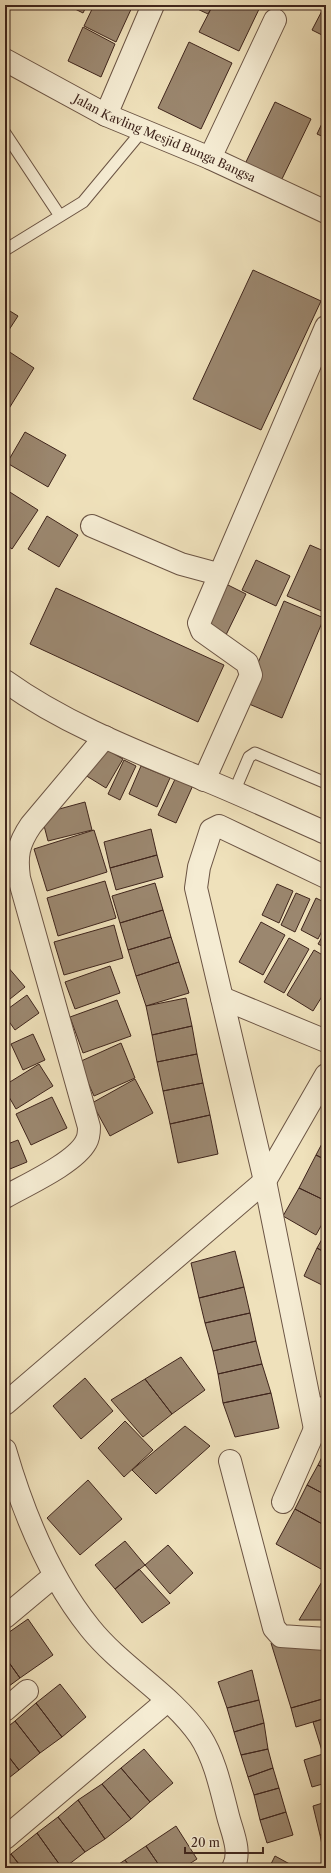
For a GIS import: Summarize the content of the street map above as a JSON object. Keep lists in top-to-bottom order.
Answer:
{
  "streets": {
    "street": ["Jalan Kavling Mesjid Bunga Bangsa"]
  },
  "scale_bar": "20 m"
}
